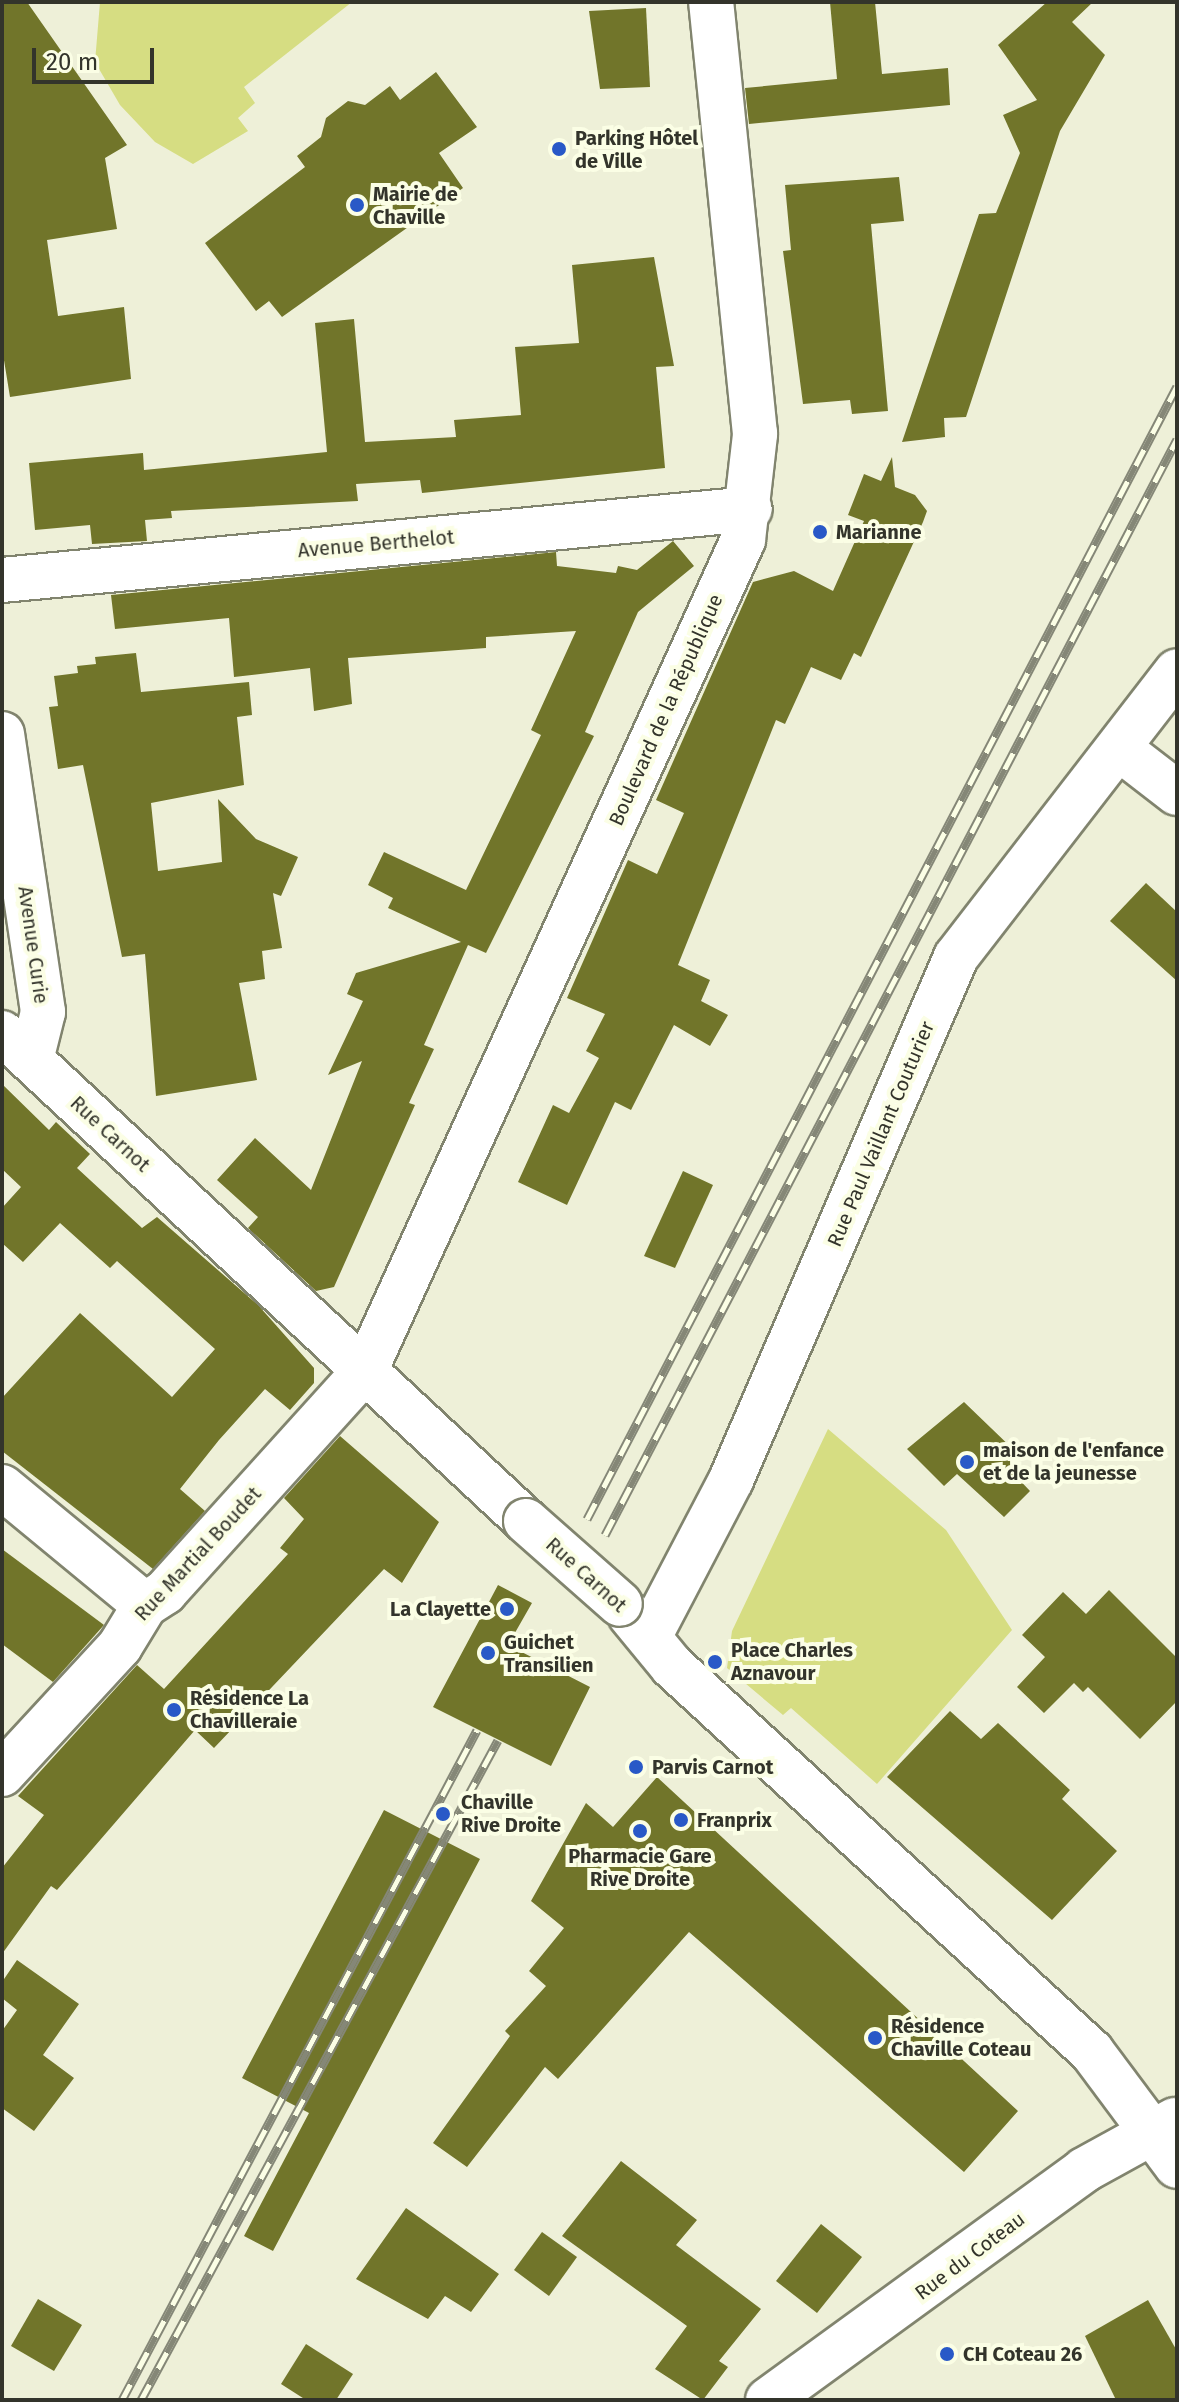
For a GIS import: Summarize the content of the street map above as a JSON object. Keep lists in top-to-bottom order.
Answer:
{
  "streets": {
    "street": [
      "Avenue Berthelot",
      "Boulevard de la République",
      "Avenue Curie",
      "Rue Carnot",
      "Rue Paul Vaillant Couturier",
      "Rue Martial Boudet",
      "Rue du Coteau"
    ]
  },
  "crossings": [
    ["Avenue Berthelot", "Boulevard de la République"],
    ["Boulevard de la République", "Rue Carnot"],
    ["Boulevard de la République", "Rue Martial Boudet"],
    ["Avenue Curie", "Rue Carnot"],
    ["Rue Carnot", "Rue Paul Vaillant Couturier"],
    ["Rue Carnot", "Rue Martial Boudet"],
    ["Rue Carnot", "Rue du Coteau"]
  ],
  "places": [
    "Parking Hôtel de Ville",
    "Mairie de Chaville",
    "Marianne",
    "maison de l'enfance et de la jeunesse",
    "La Clayette",
    "Guichet Transilien",
    "Place Charles Aznavour",
    "Résidence La Chavilleraie",
    "Parvis Carnot",
    "Chaville Rive Droite",
    "Franprix",
    "Pharmacie Gare Rive Droite",
    "Résidence Chaville Coteau",
    "CH Coteau 26"
  ],
  "scale_bar": "20 m"
}
